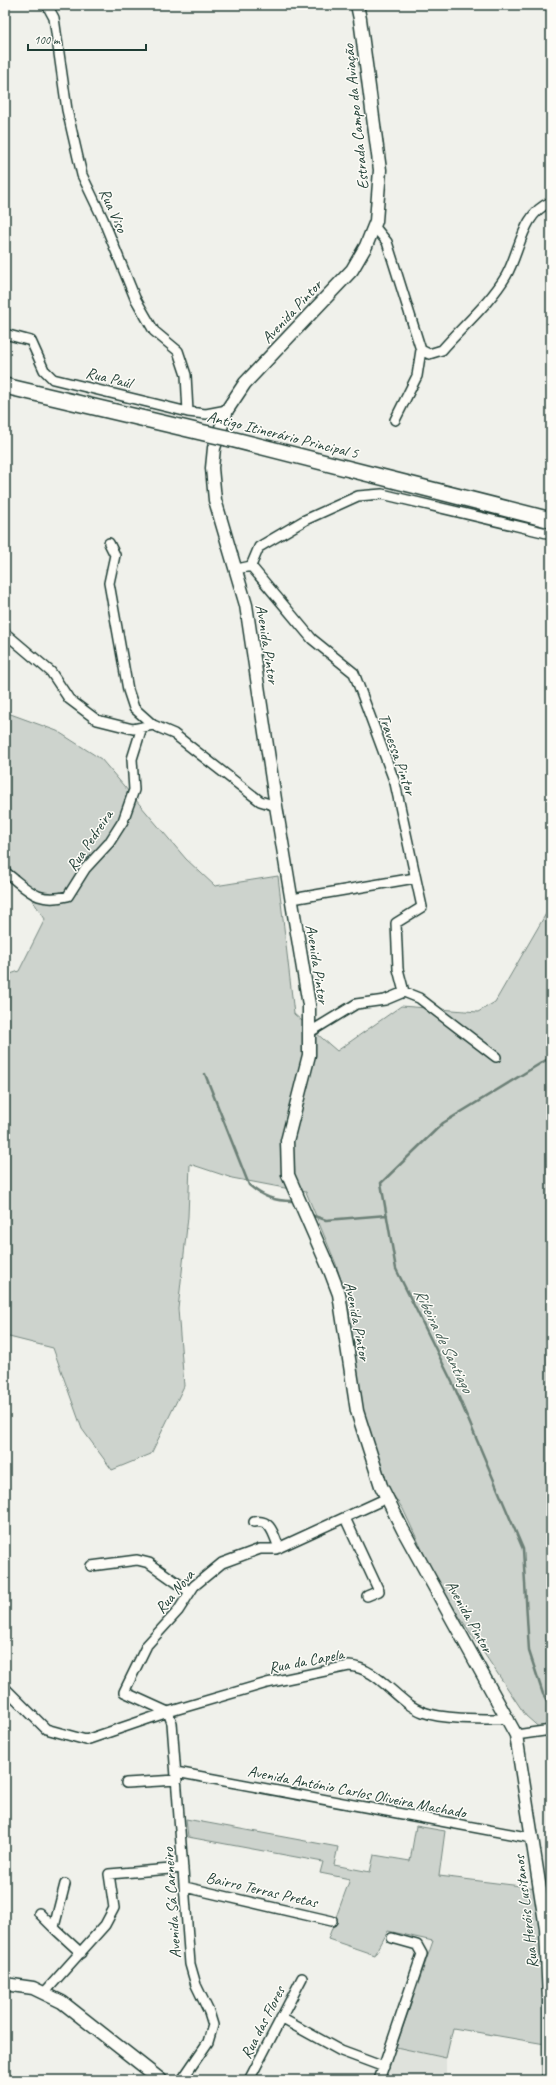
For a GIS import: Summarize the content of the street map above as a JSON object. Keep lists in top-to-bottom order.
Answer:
{
  "streets": {
    "highway": ["Antigo Itinerário Principal 5"],
    "street": [
      "Estrada Campo da Aviação",
      "Rua Viso",
      "Avenida Pintor",
      "Rua Paúl",
      "Travessa Pintor",
      "Rua Pedreira",
      "Rua Nova",
      "Rua da Capela",
      "Avenida António Carlos Oliveira Machado",
      "Bairro Terras Pretas",
      "Avenida Sá Carneiro",
      "Rua Heróis Lusitanos",
      "Rua das Flores"
    ]
  },
  "crossings": [
    ["Estrada Campo da Aviação", "Avenida Pintor"],
    ["Rua Viso", "Rua Paúl"],
    ["Avenida Pintor", "Rua Paúl"],
    ["Avenida Pintor", "Rua Nova"],
    ["Avenida Pintor", "Rua da Capela"],
    ["Avenida Pintor", "Rua Heróis Lusitanos"],
    ["Rua Nova", "Rua da Capela"],
    ["Rua Nova", "Avenida Sá Carneiro"],
    ["Rua da Capela", "Avenida Sá Carneiro"],
    ["Rua da Capela", "Rua Heróis Lusitanos"],
    ["Avenida António Carlos Oliveira Machado", "Avenida Sá Carneiro"],
    ["Avenida António Carlos Oliveira Machado", "Rua Heróis Lusitanos"],
    ["Bairro Terras Pretas", "Avenida Sá Carneiro"]
  ],
  "water": ["Ribeira de Santiago"],
  "scale_bar": "100 m"
}
